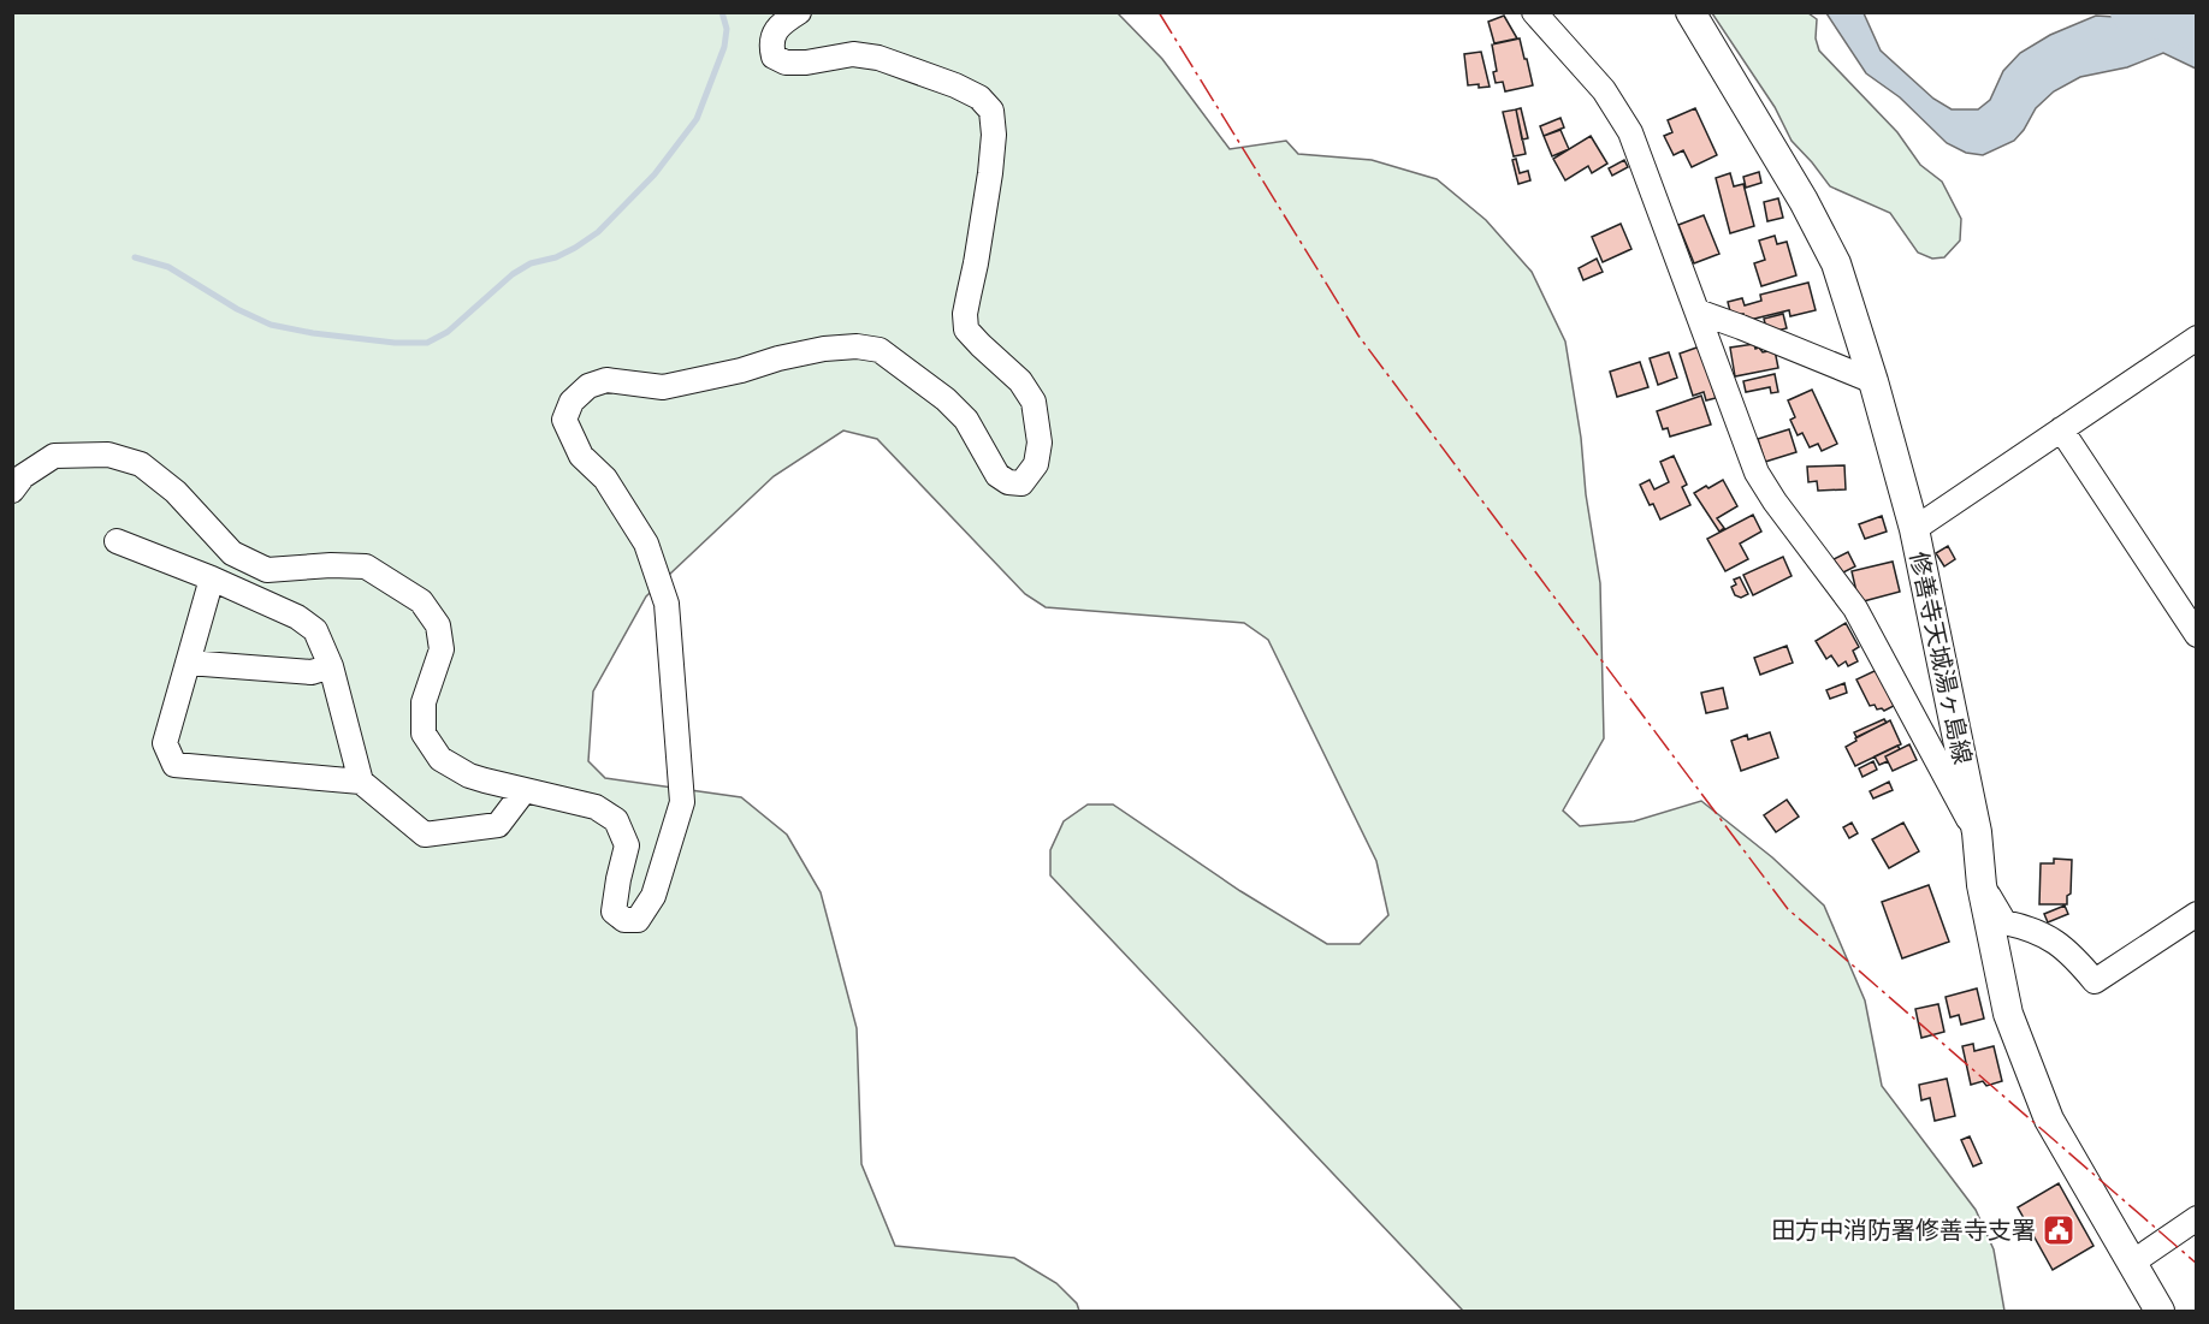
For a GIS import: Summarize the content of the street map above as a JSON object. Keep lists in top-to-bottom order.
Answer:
{
  "streets": {
    "main road": ["修善寺天城湯ヶ島線"]
  },
  "places": {
    "public building": ["田方中消防署修善寺支署"]
  }
}
